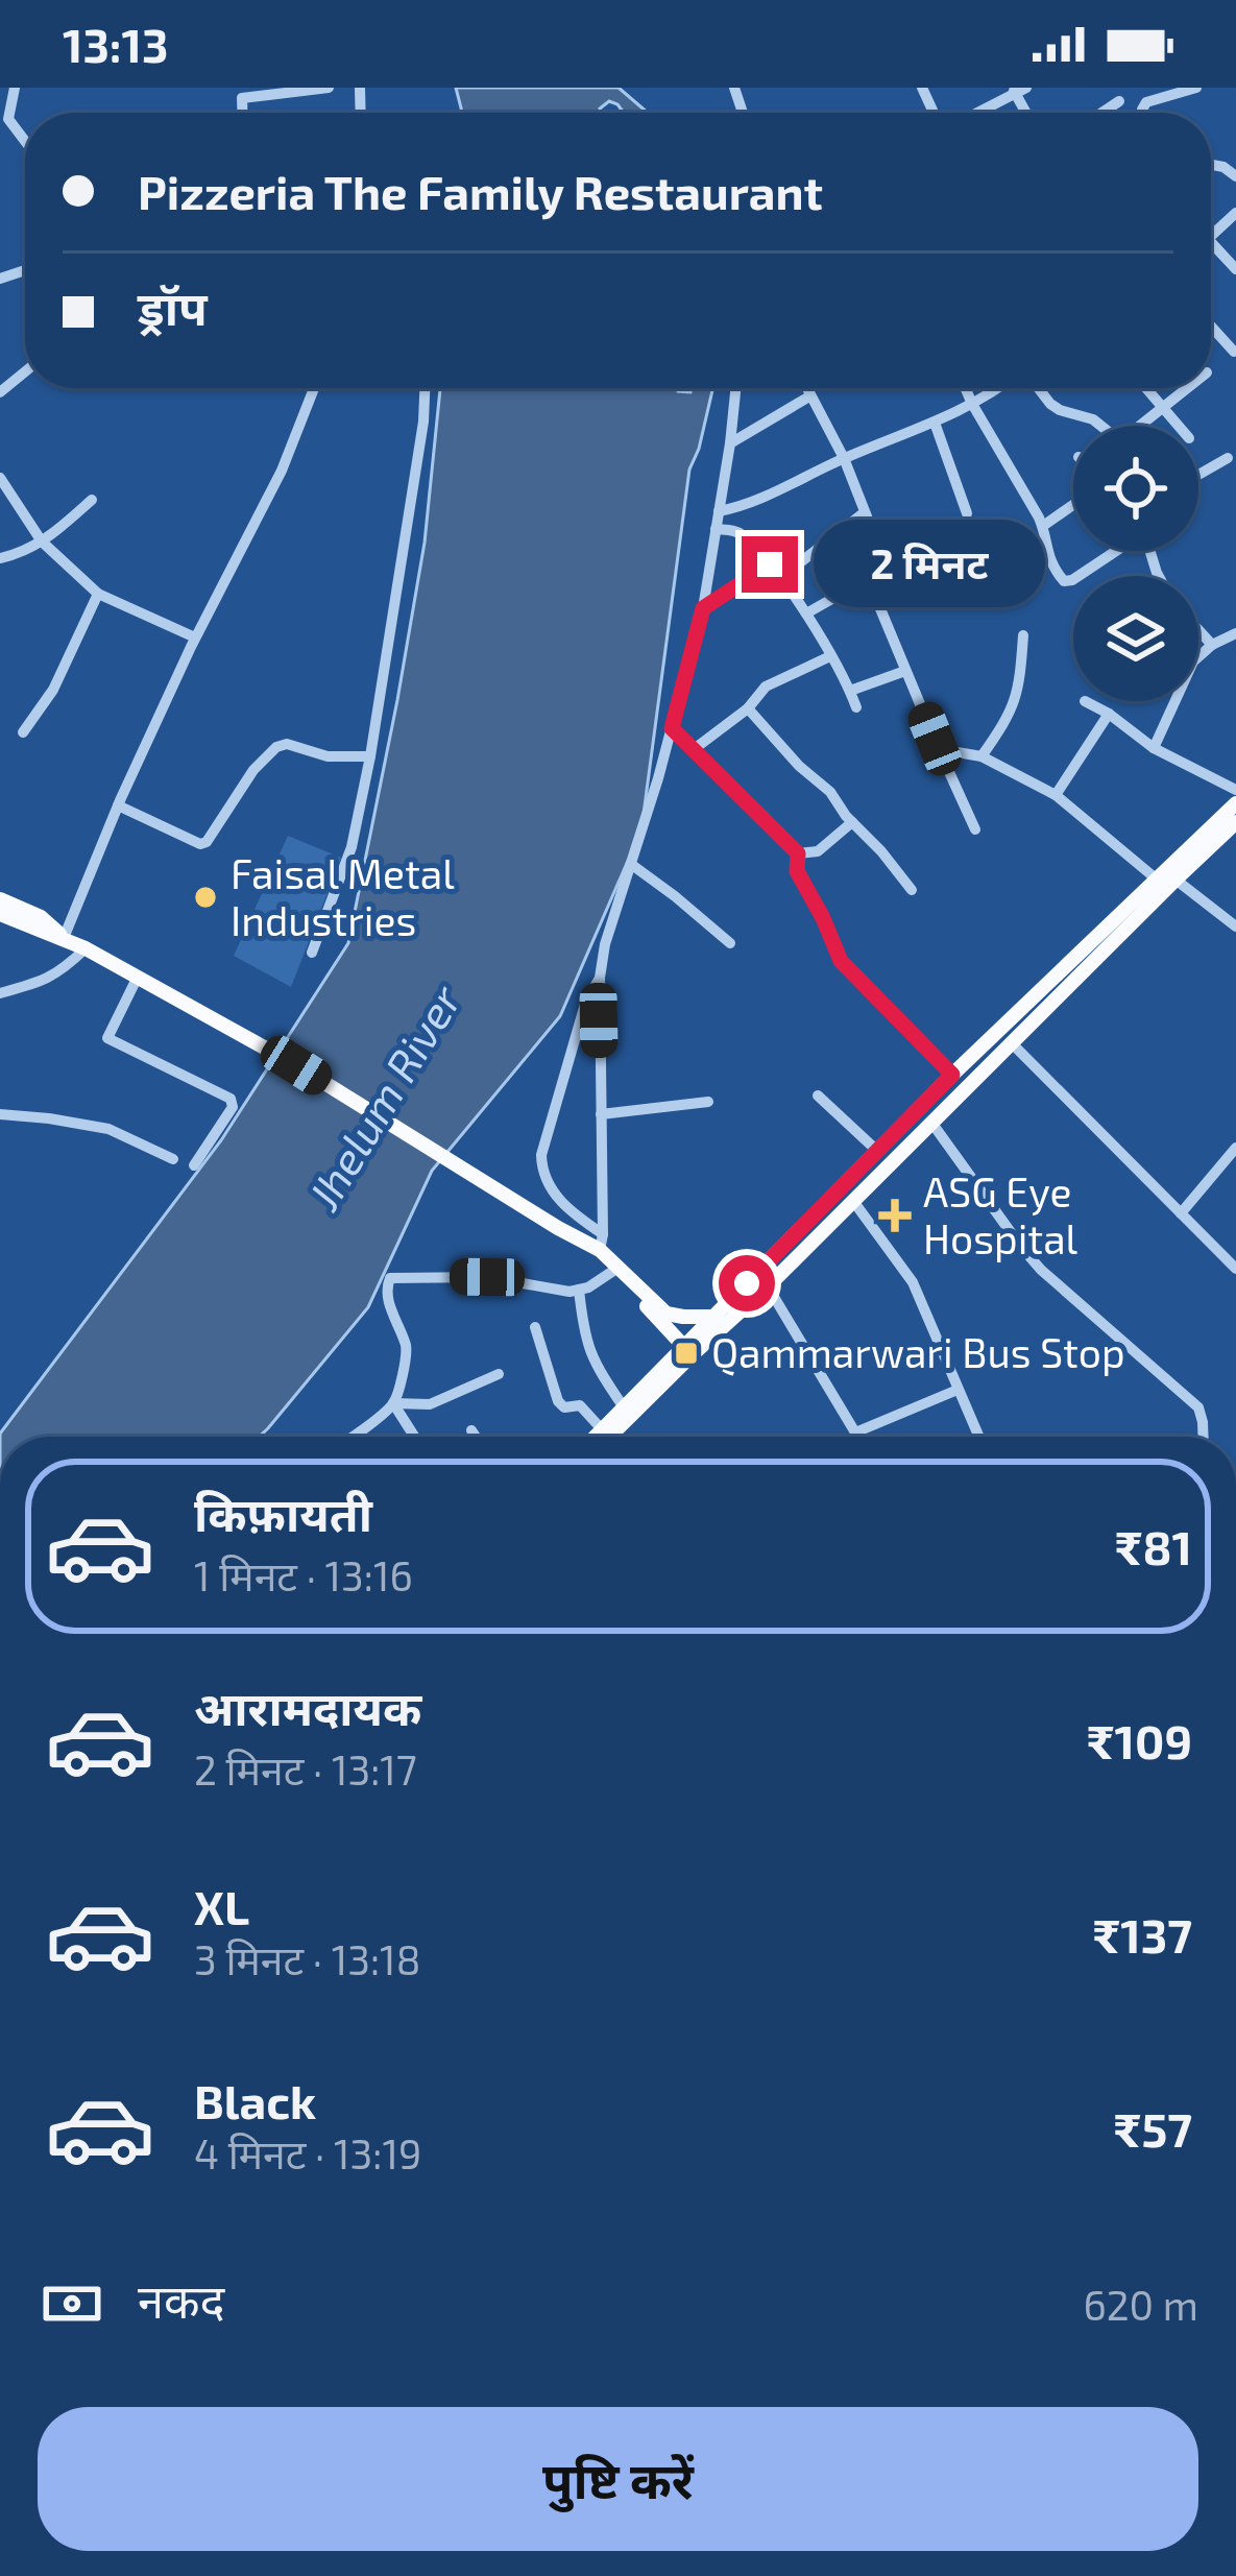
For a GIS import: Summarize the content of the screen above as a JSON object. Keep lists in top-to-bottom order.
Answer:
{
  "water": ["Jhelum River"],
  "places": {
    "other": ["Faisal Metal Industries"],
    "health": ["ASG Eye Hospital"],
    "transit": ["Qammarwari Bus Stop"]
  },
  "page": {
    "status": "13:13",
    "banner": ["Pizzeria The Family Restaurant", "ड्रॉप"],
    "bubble": "2 मिनट",
    "list": [
      {
        "name": "किफ़ायती",
        "note": "1 मिनट · 13:16",
        "value": "₹81"
      },
      {
        "name": "आरामदायक",
        "note": "2 मिनट · 13:17",
        "value": "₹109"
      },
      {
        "name": "XL",
        "note": "3 मिनट · 13:18",
        "value": "₹137"
      },
      {
        "name": "Black",
        "note": "4 मिनट · 13:19",
        "value": "₹57"
      }
    ],
    "pay": ["नकद", "620 m"],
    "buttons": "पुष्टि करें"
  }
}
